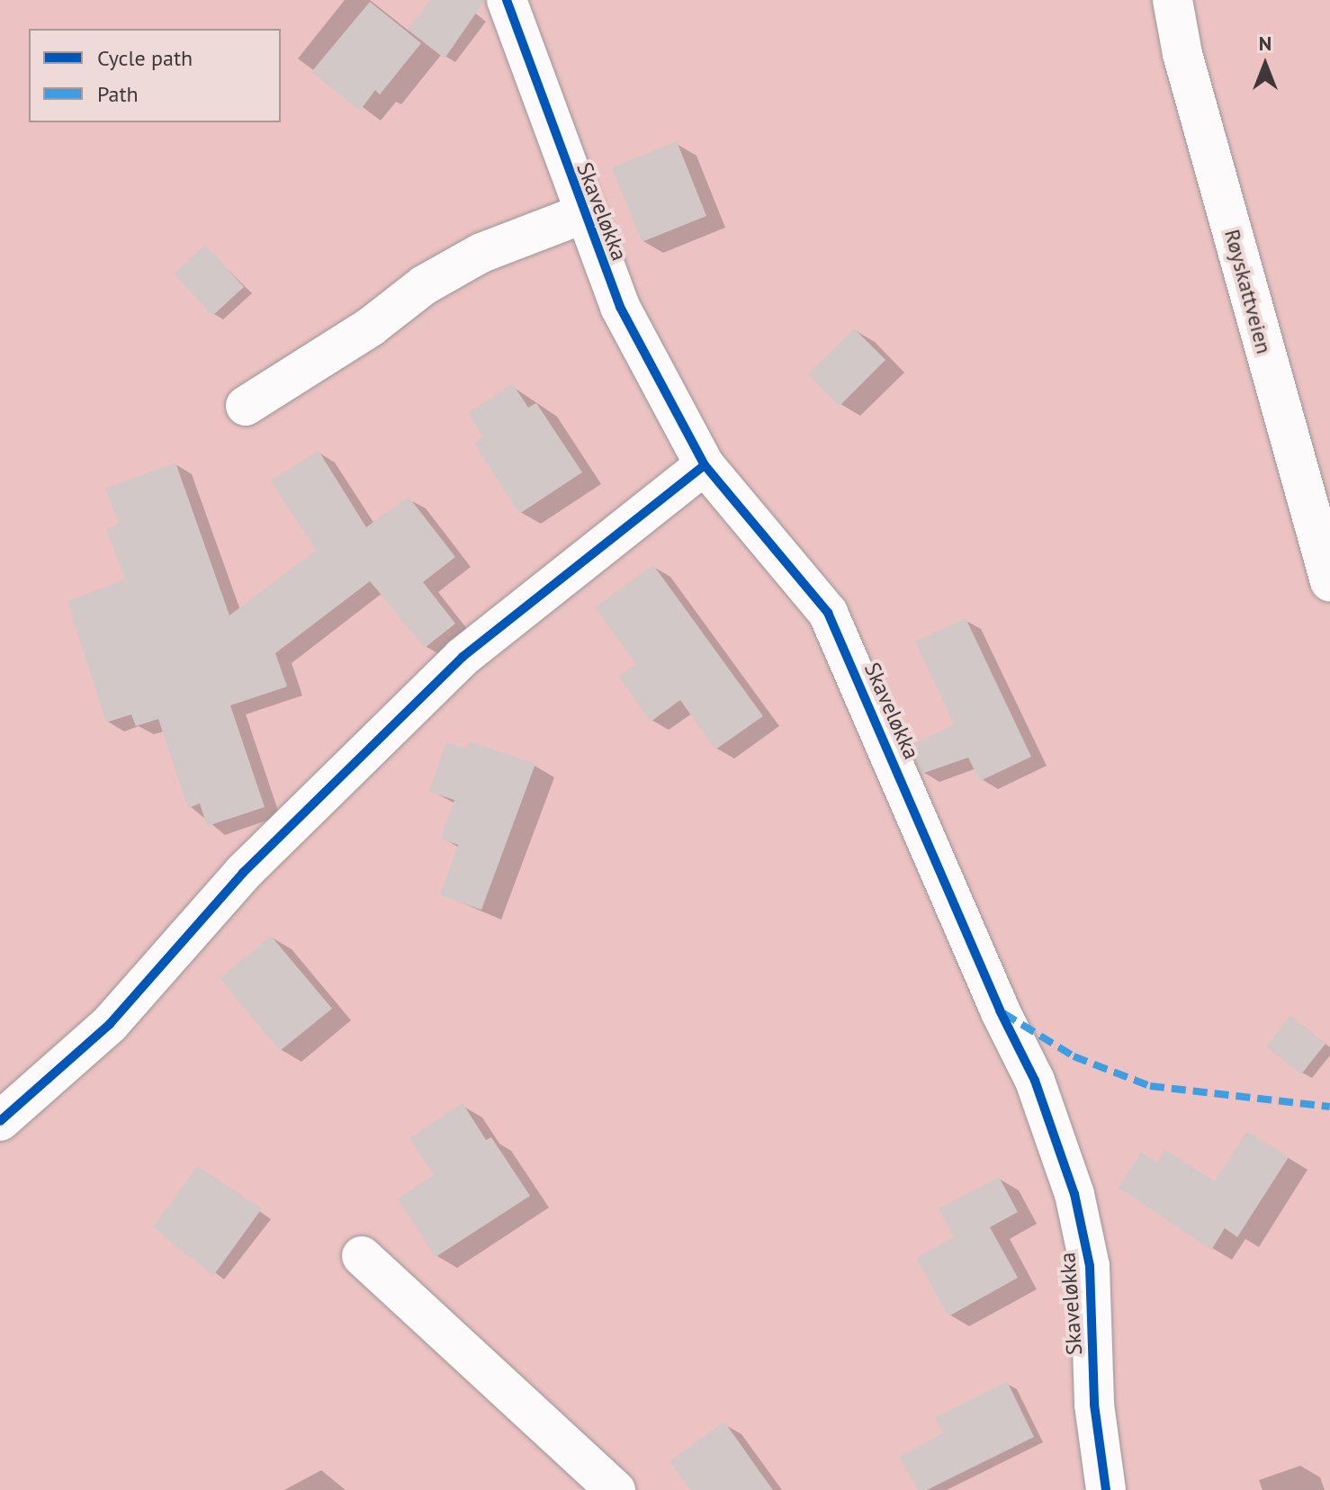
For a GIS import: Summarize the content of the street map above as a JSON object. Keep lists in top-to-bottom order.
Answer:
{
  "streets": {
    "street": ["Skaveløkka", "Røyskattveien"]
  },
  "legend": ["Cycle path", "Path"],
  "north": "top"
}
